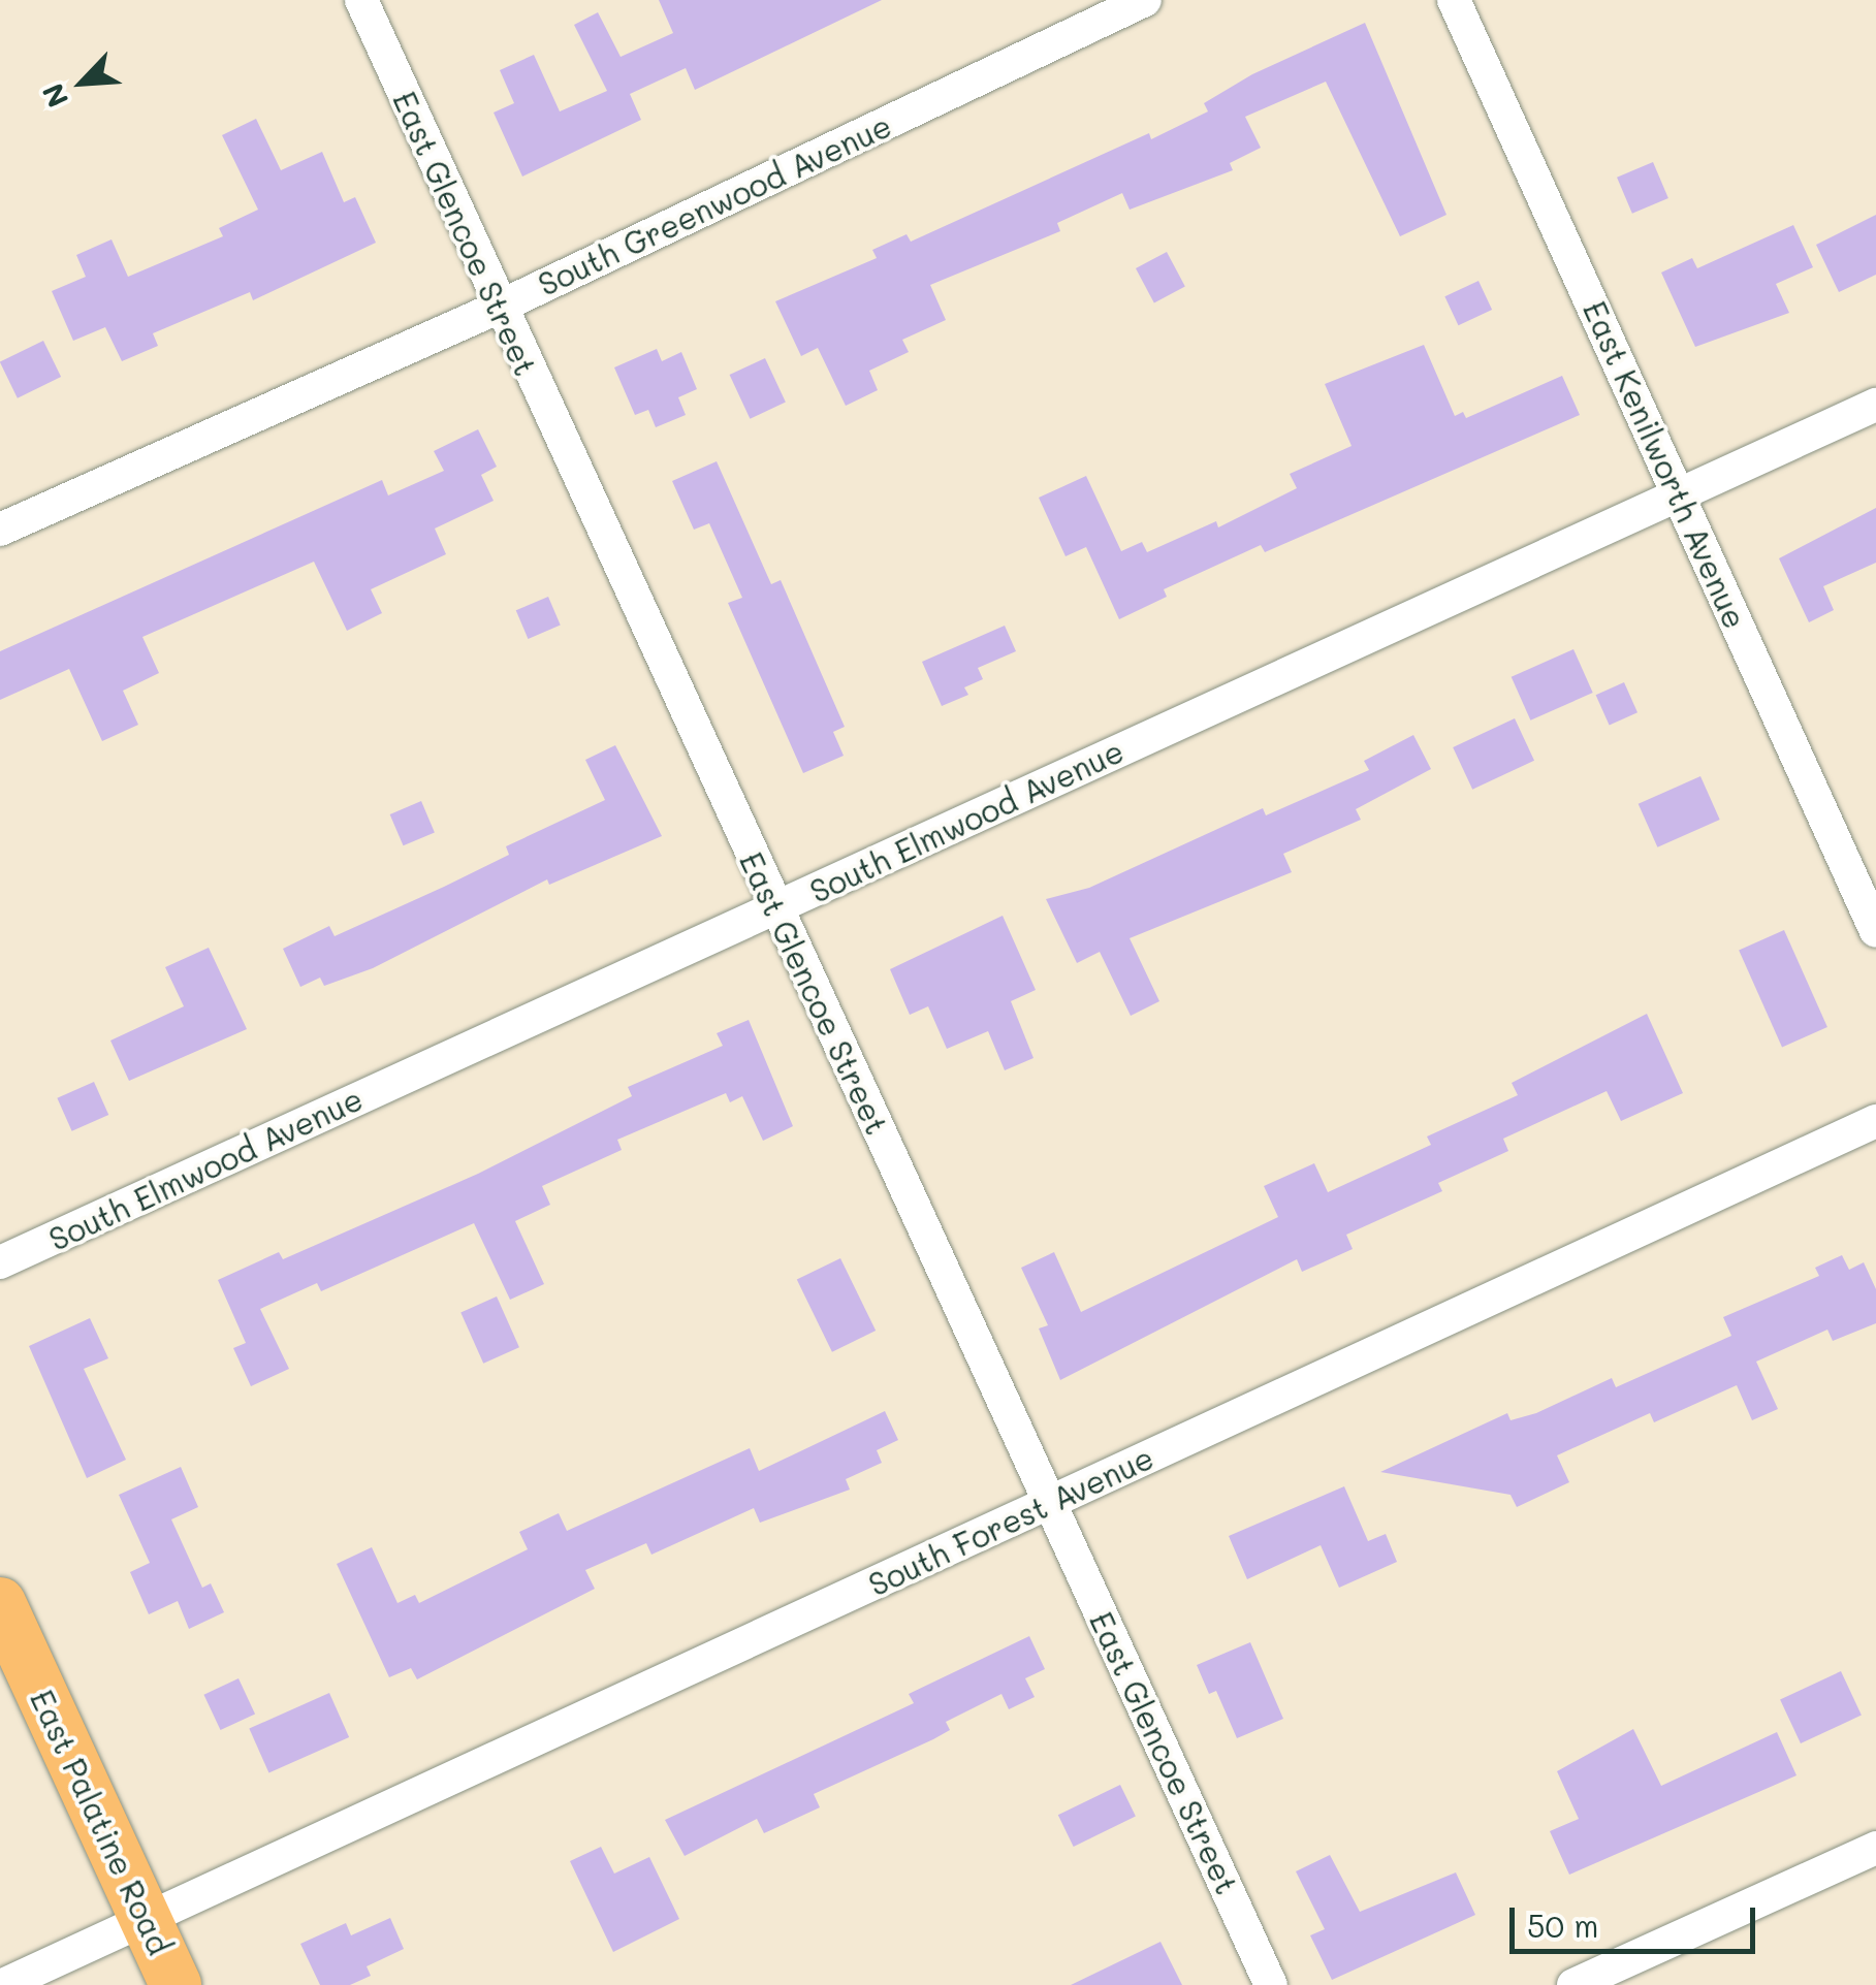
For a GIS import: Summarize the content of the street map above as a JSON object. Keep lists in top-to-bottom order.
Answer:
{
  "streets": {
    "main road": ["East Palatine Road"],
    "street": [
      "South Greenwood Avenue",
      "East Glencoe Street",
      "East Kenilworth Avenue",
      "South Elmwood Avenue",
      "South Forest Avenue"
    ]
  },
  "crossings": [
    ["South Greenwood Avenue", "East Glencoe Street"],
    ["East Glencoe Street", "South Elmwood Avenue"],
    ["East Glencoe Street", "South Forest Avenue"],
    ["East Kenilworth Avenue", "South Elmwood Avenue"],
    ["South Forest Avenue", "East Palatine Road"]
  ],
  "scale_bar": "50 m",
  "north": "bottom left"
}
